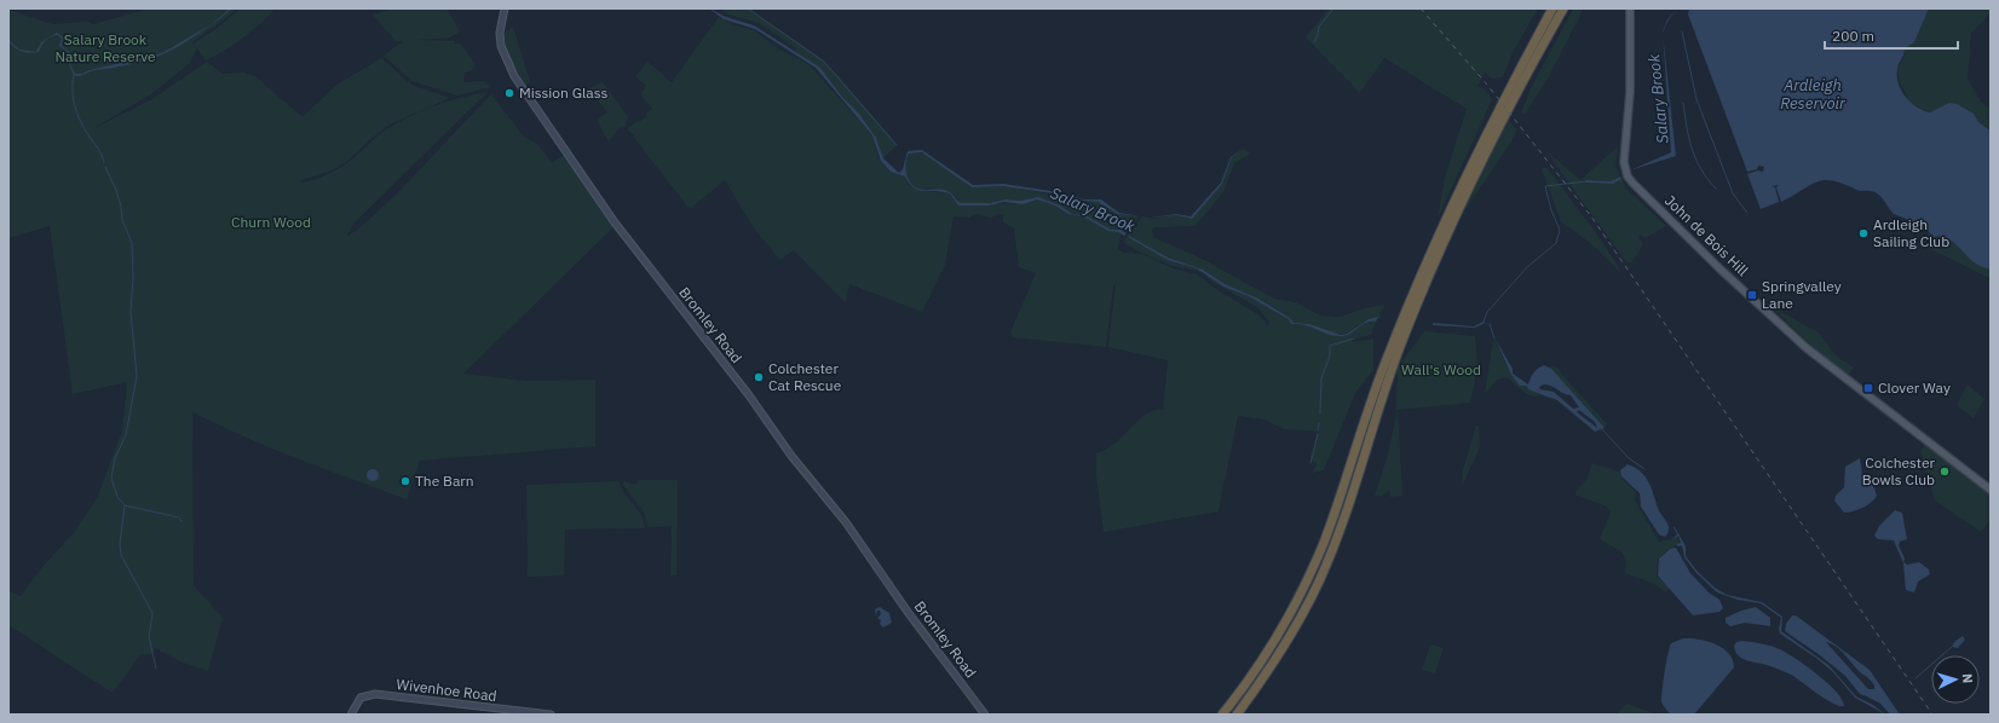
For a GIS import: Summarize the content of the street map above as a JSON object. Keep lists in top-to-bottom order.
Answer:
{
  "streets": {
    "main road": ["John de Bois Hill"],
    "street": ["Bromley Road", "Wivenhoe Road"]
  },
  "water": ["Ardleigh Reservoir", "Salary Brook"],
  "parks": ["Salary Brook Nature Reserve", "Churn Wood", "Wall's Wood"],
  "places": {
    "other": [
      "Mission Glass",
      "Ardleigh Sailing Club",
      "Colchester Cat Rescue",
      "Colchester Bowls Club",
      "The Barn"
    ],
    "transit": ["Springvalley Lane", "Clover Way"]
  },
  "scale_bar": "200 m",
  "north": "right"
}
